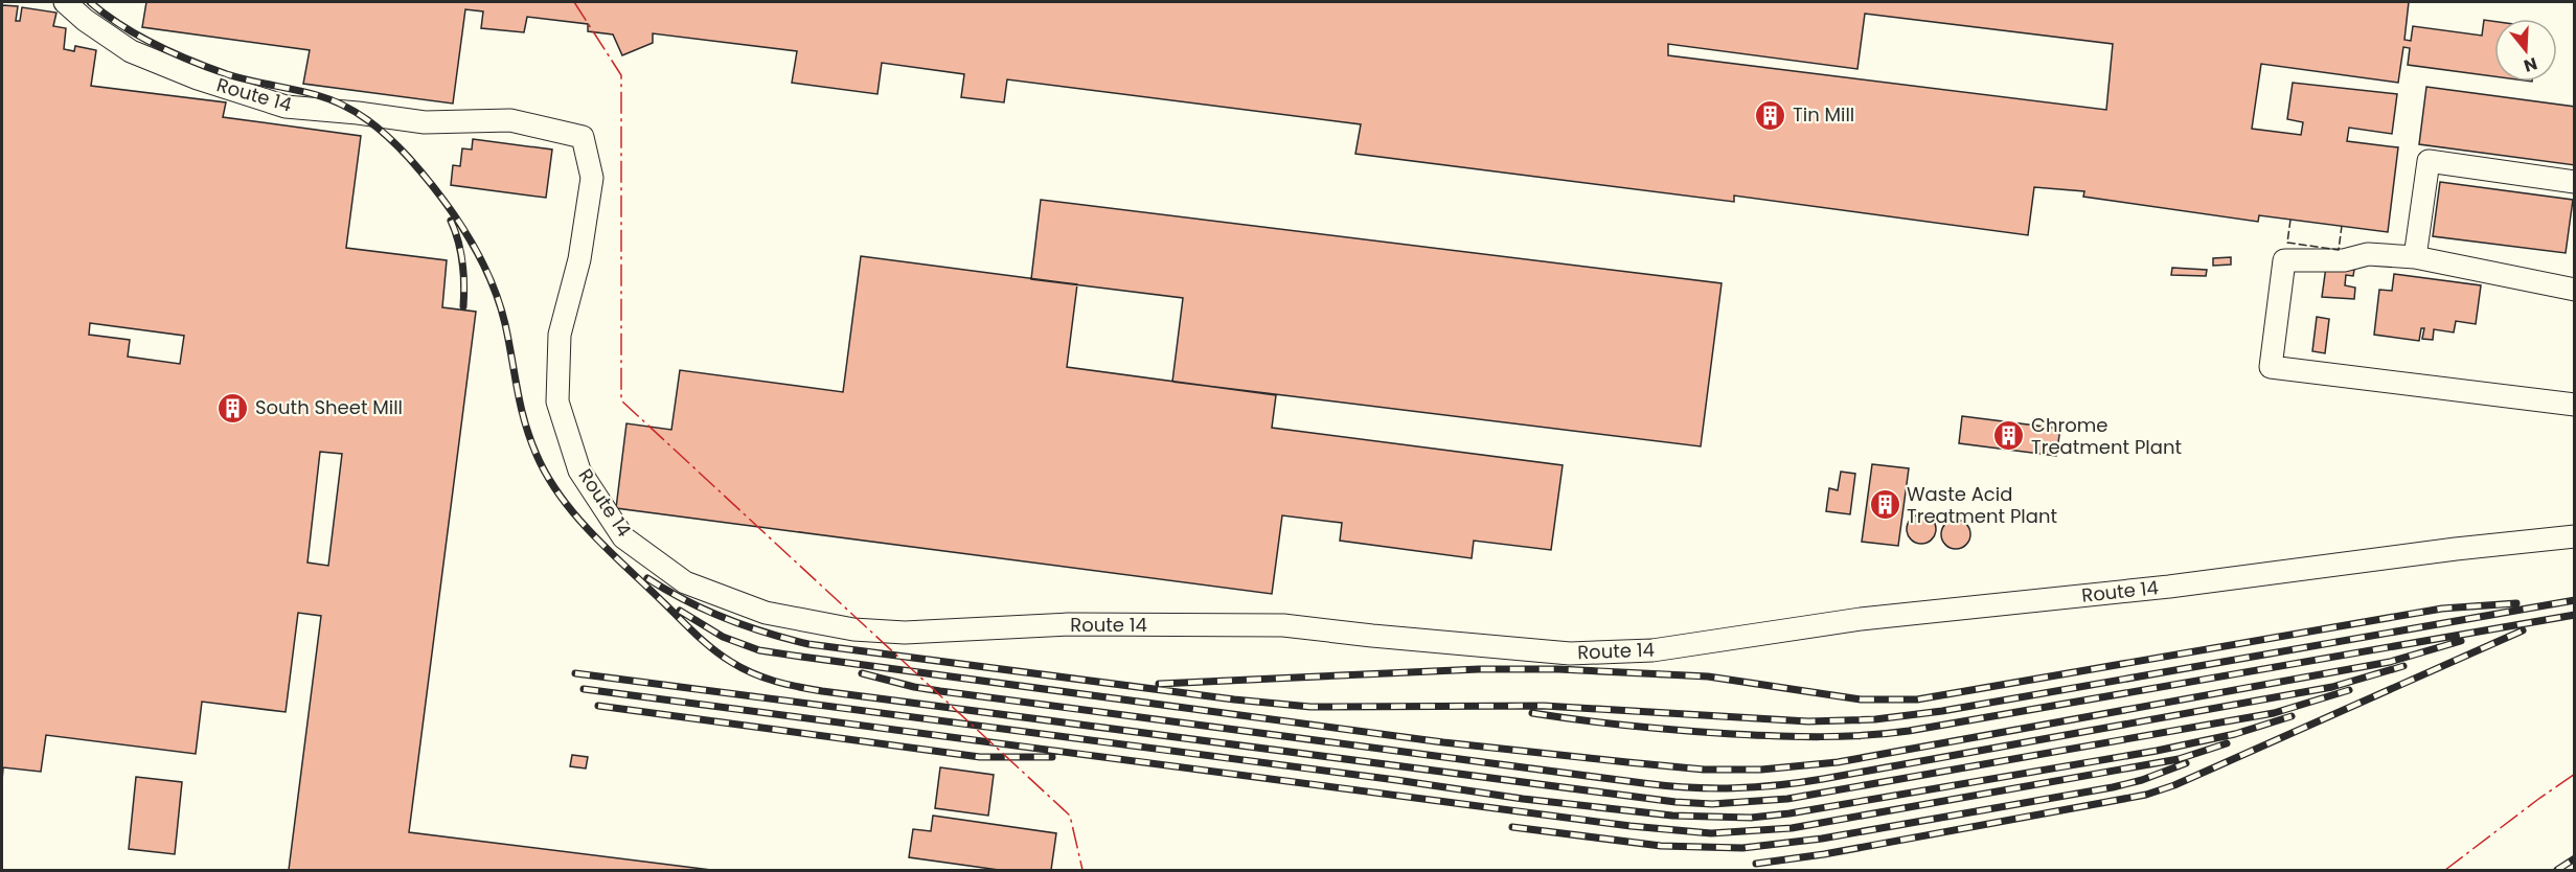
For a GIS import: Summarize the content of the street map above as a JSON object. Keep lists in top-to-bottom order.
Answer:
{
  "streets": {
    "street": ["Route 14"]
  },
  "places": {
    "building": [
      "Tin Mill",
      "South Sheet Mill",
      "Chrome Treatment Plant",
      "Waste Acid Treatment Plant"
    ]
  },
  "north": "bottom"
}
